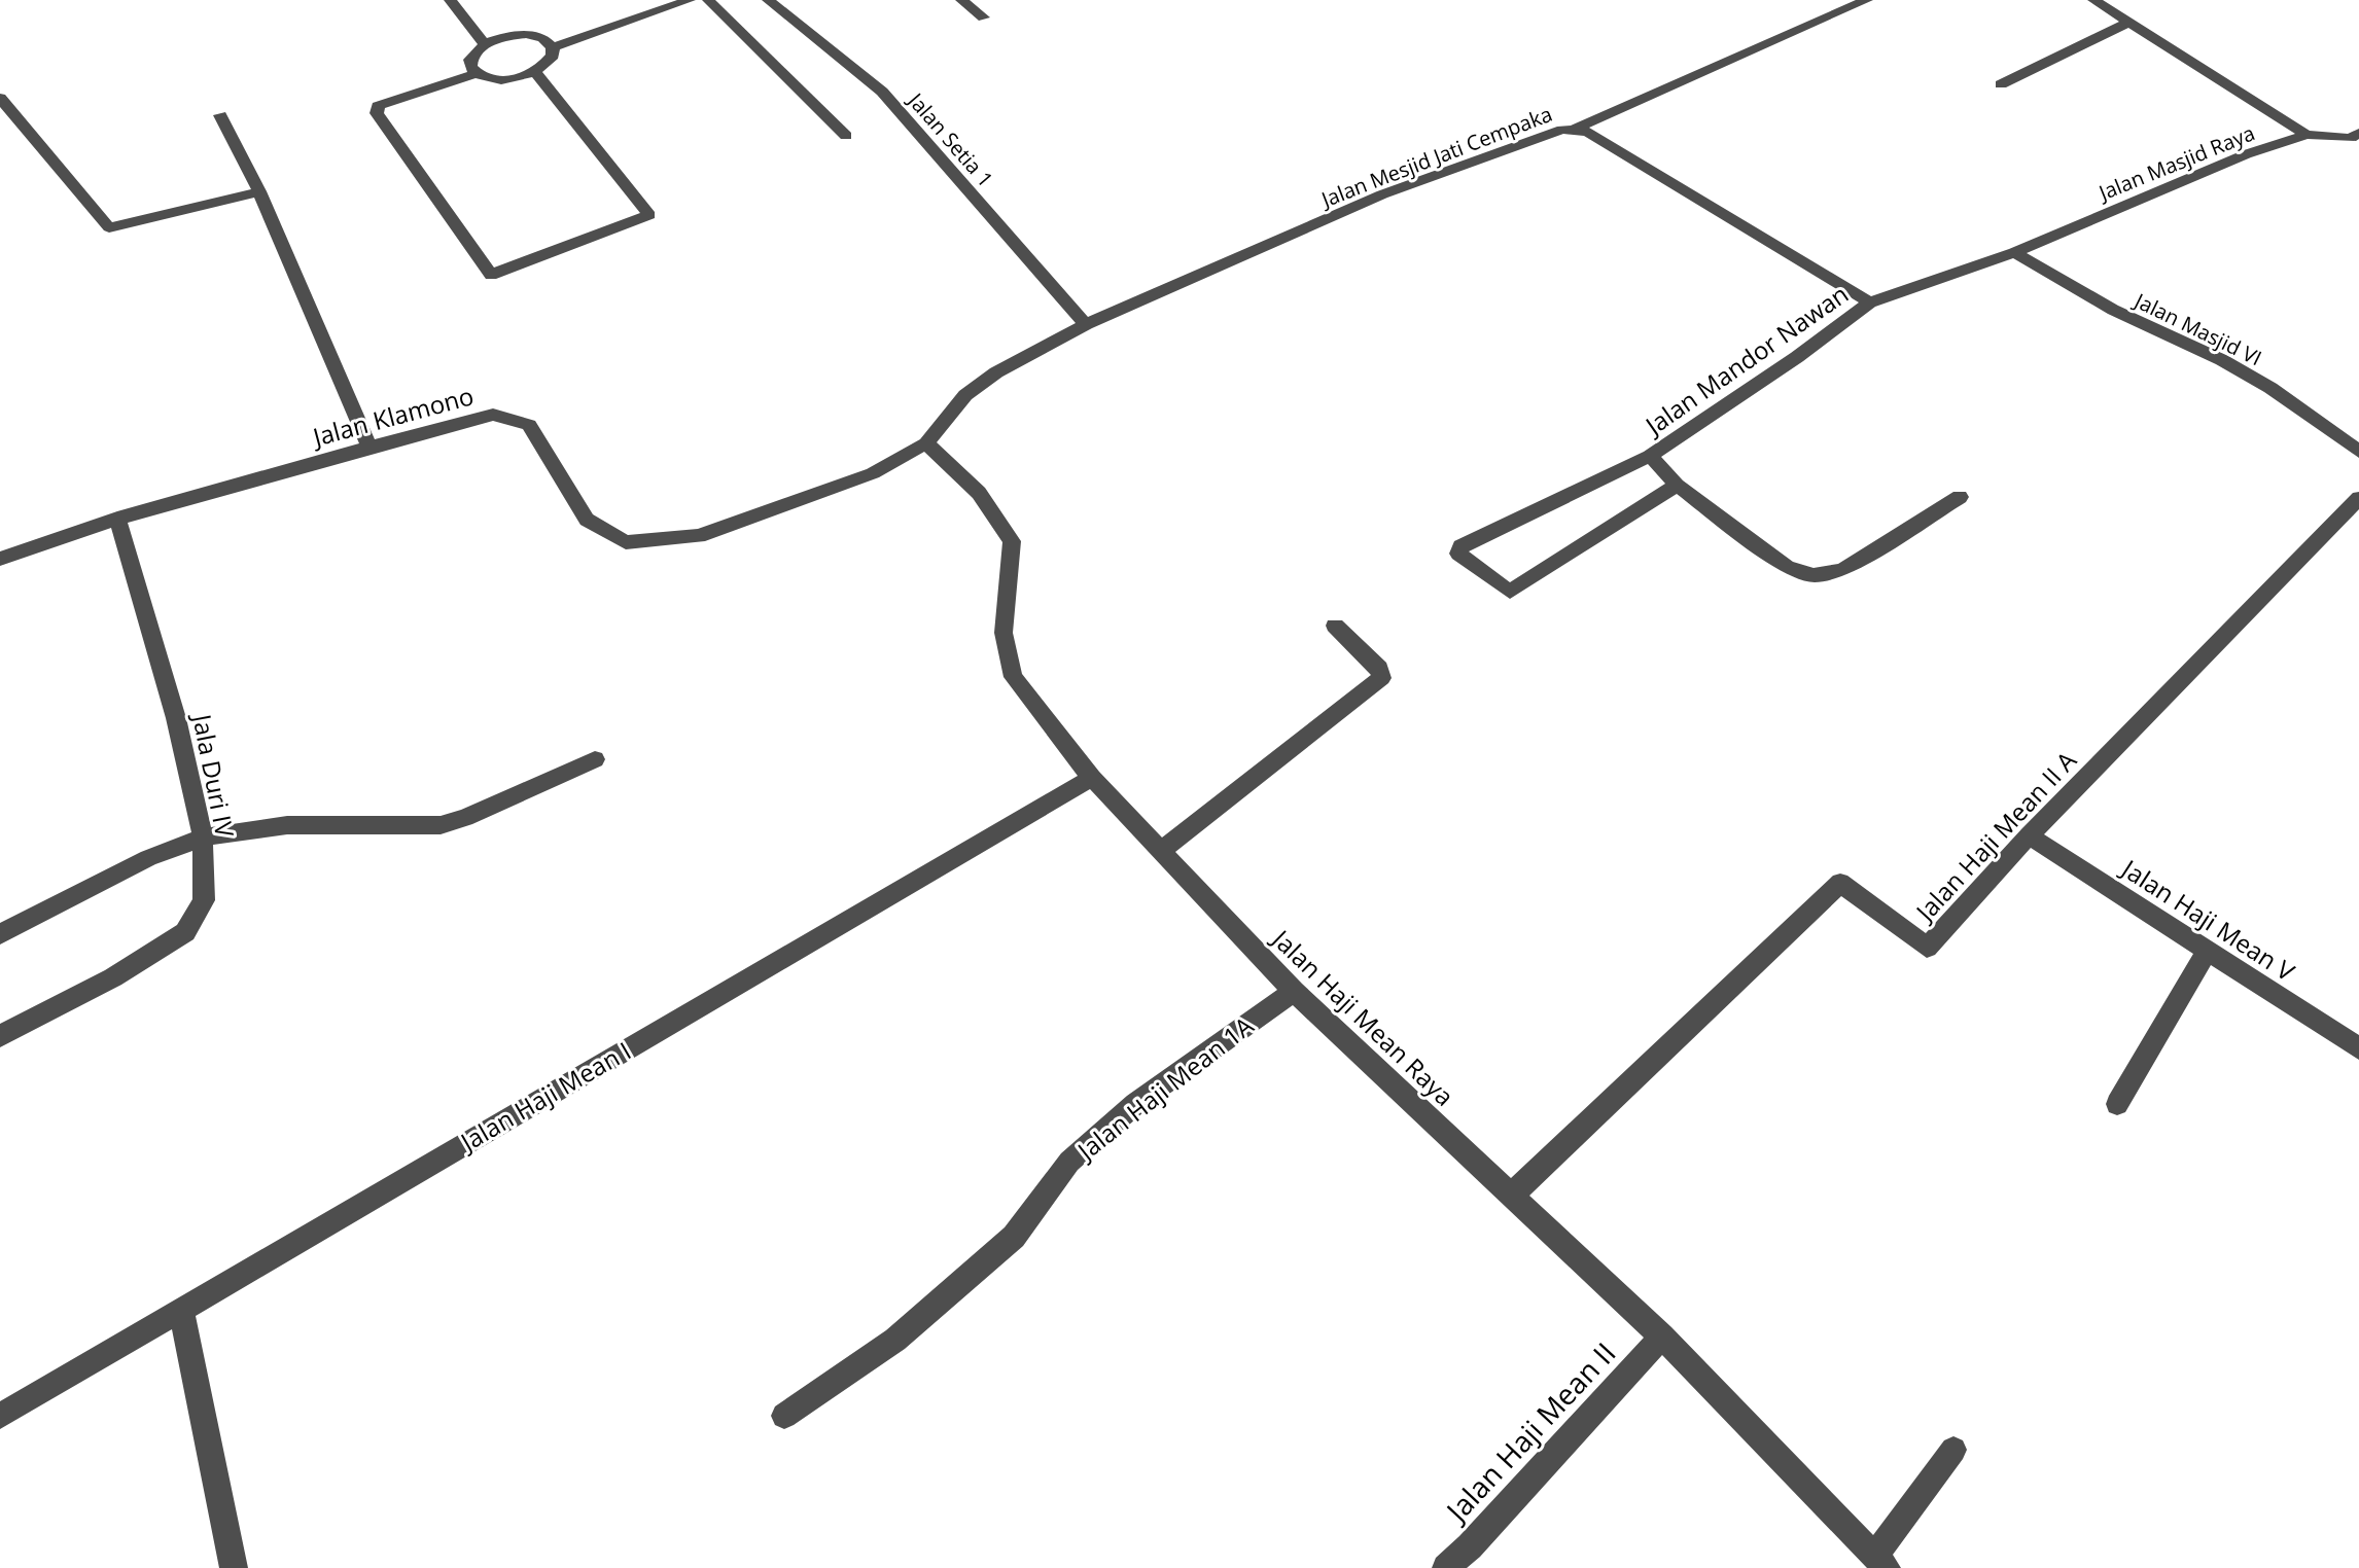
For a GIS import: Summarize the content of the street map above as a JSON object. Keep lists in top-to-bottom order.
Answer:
{
  "streets": {
    "street": [
      "Jalan Setia 1",
      "Jalan Mesjid Jati Cempaka",
      "Jalan Masjid Raya",
      "Jalan Masjid VI",
      "Jalan Mandor Nawan",
      "Jalan Klamono",
      "Jala Duri IV",
      "Jalan Haji Mean II A",
      "Jalan Haji Mean V",
      "Jalan Haji Mean Raya",
      "Jalan Haji Mean 1A",
      "Jalan Haji Mean I",
      "Jalan Haji Mean II"
    ]
  },
  "crossings": [
    ["Jalan Setia 1", "Jalan Mesjid Jati Cempaka"],
    ["Jalan Setia 1", "Jalan Klamono"],
    ["Jalan Mesjid Jati Cempaka", "Jalan Mandor Nawan"],
    ["Jalan Mesjid Jati Cempaka", "Jalan Klamono"],
    ["Jalan Masjid Raya", "Jalan Masjid VI"],
    ["Jalan Klamono", "Jala Duri IV"],
    ["Jalan Klamono", "Jalan Haji Mean Raya"],
    ["Jalan Haji Mean II A", "Jalan Haji Mean V"],
    ["Jalan Haji Mean II A", "Jalan Haji Mean Raya"],
    ["Jalan Haji Mean Raya", "Jalan Haji Mean 1A"],
    ["Jalan Haji Mean Raya", "Jalan Haji Mean I"],
    ["Jalan Haji Mean Raya", "Jalan Haji Mean II"]
  ]
}
